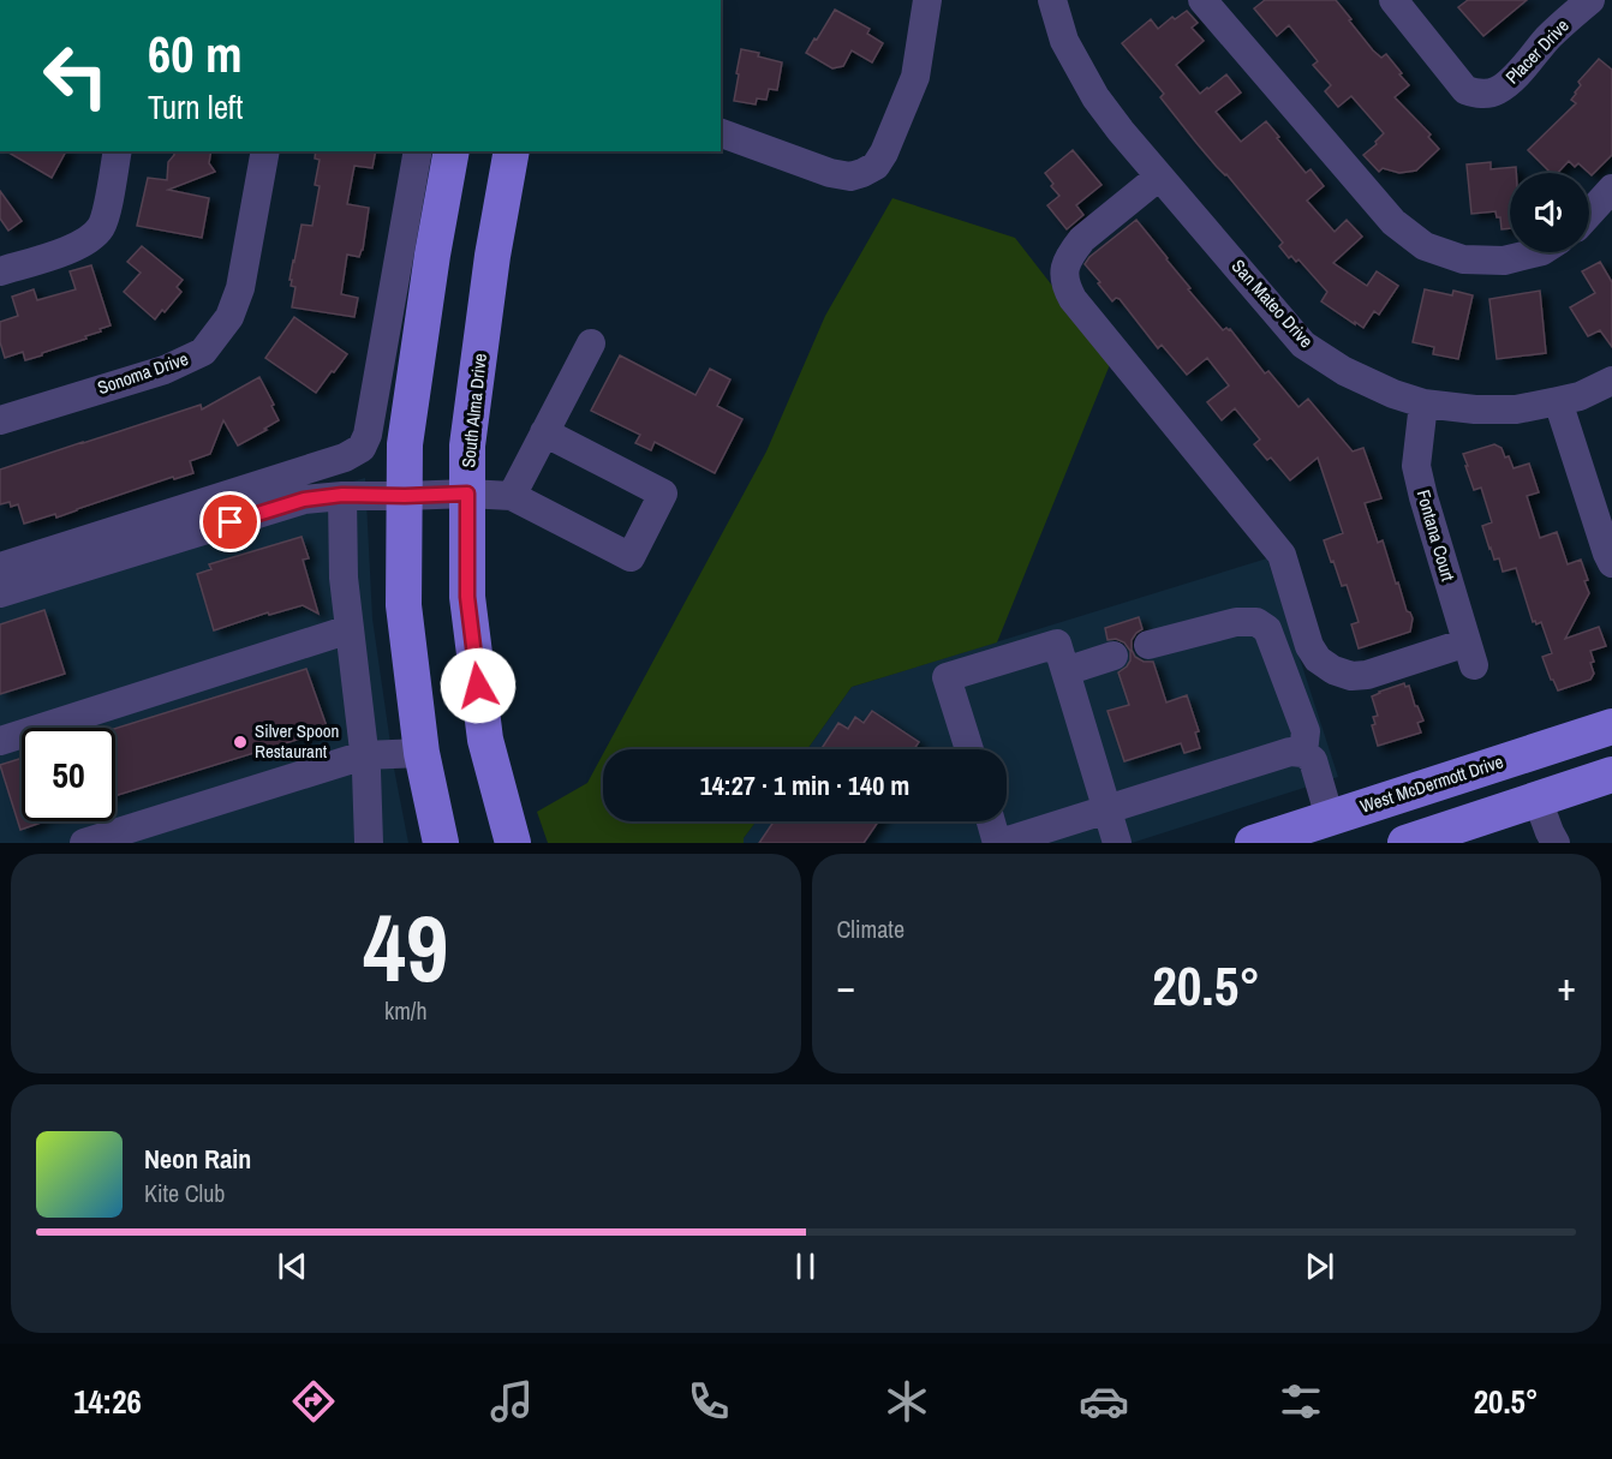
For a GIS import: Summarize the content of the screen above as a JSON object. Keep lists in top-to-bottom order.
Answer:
{
  "streets": {
    "main road": ["South Alma Drive", "West McDermott Drive"],
    "street": [
      "Placer Drive",
      "San Mateo Drive",
      "Sonoma Drive",
      "Fontana Court"
    ]
  },
  "crossings": [
    ["San Mateo Drive", "Fontana Court"]
  ],
  "places": ["Silver Spoon Restaurant"],
  "page": {
    "turn": ["60 m", "Turn left"],
    "limit": "50",
    "trip": "14:27 · 1 min · 140 m",
    "tile": [
      ["49", "km/h"],
      "Climate"
    ],
    "heat": ["−", "20.5°", "+"],
    "song": ["Neon Rain", "Kite Club"],
    "tabs": ["14:26", "20.5°"]
  }
}
